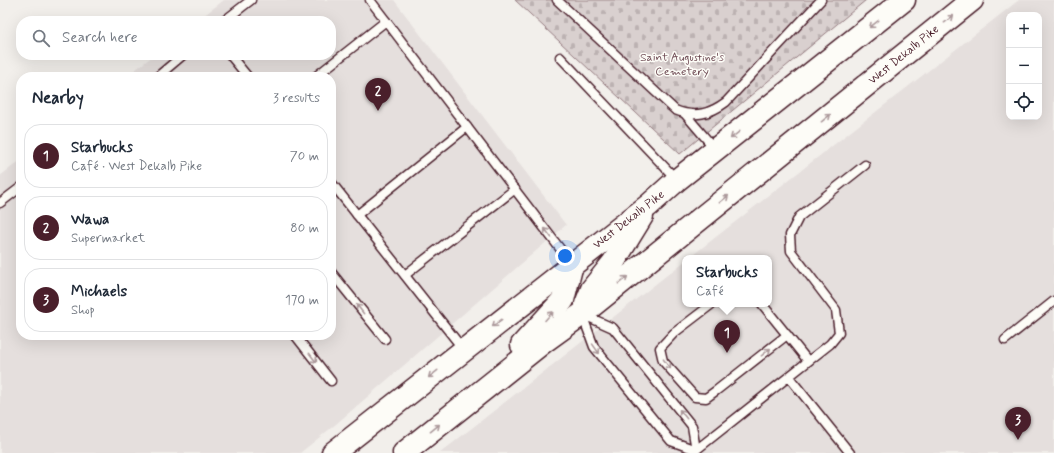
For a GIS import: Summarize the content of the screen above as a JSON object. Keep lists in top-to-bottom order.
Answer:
{
  "streets": {
    "highway": ["West Dekalb Pike"]
  },
  "parks": ["Saint Augustine's Cemetery"],
  "page": {
    "map_buttons": ["+", "−"],
    "search": "Search here",
    "heading": ["Nearby", "3 results"],
    "pins": ["2", "1", "3"],
    "list": [
      {
        "mark": "1",
        "name": "Starbucks",
        "note": "Café · West Dekalb Pike",
        "value": "70 m"
      },
      {
        "mark": "2",
        "name": "Wawa",
        "note": "Supermarket",
        "value": "80 m"
      },
      {
        "mark": "3",
        "name": "Michaels",
        "note": "Shop",
        "value": "170 m"
      }
    ],
    "popup": ["Starbucks", "Café"]
  }
}
